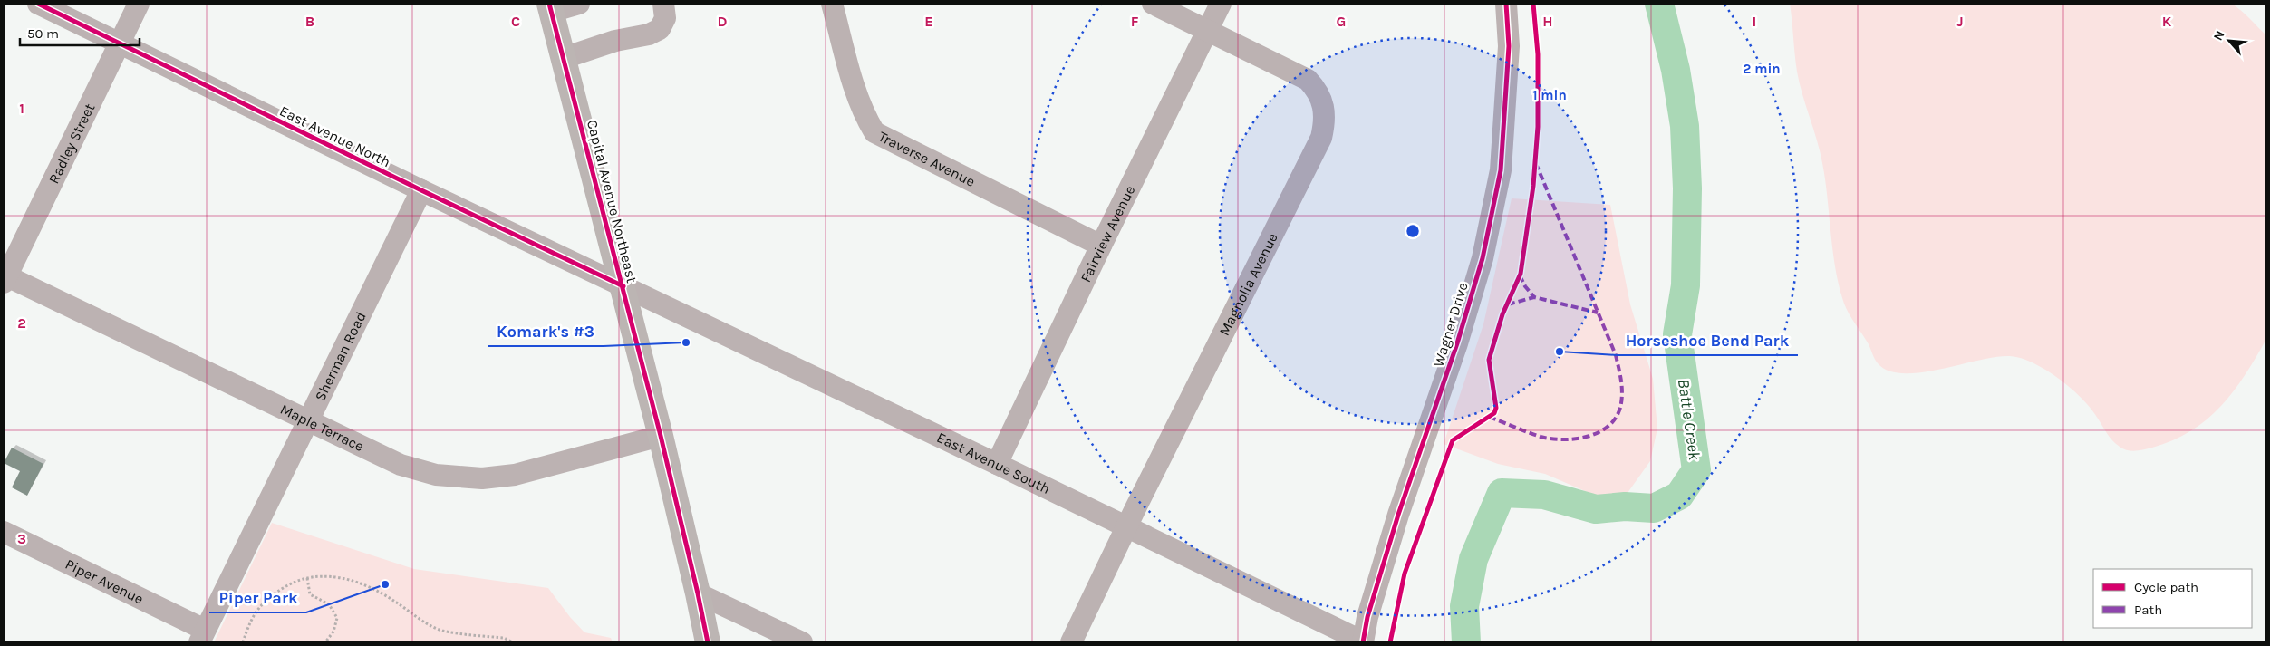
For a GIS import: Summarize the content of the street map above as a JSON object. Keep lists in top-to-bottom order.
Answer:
{
  "streets": {
    "main road": ["Capital Avenue Northeast"],
    "street": [
      "East Avenue North",
      "Radley Street",
      "Traverse Avenue",
      "Fairview Avenue",
      "Magnolia Avenue",
      "Wagner Drive",
      "Sherman Road",
      "Maple Terrace",
      "East Avenue South",
      "Piper Avenue"
    ]
  },
  "crossings": [
    ["East Avenue North", "Radley Street"],
    ["East Avenue North", "Capital Avenue Northeast"],
    ["East Avenue North", "Sherman Road"],
    ["East Avenue North", "East Avenue South"],
    ["Radley Street", "Maple Terrace"],
    ["Traverse Avenue", "Fairview Avenue"],
    ["Capital Avenue Northeast", "Maple Terrace"],
    ["Capital Avenue Northeast", "East Avenue South"],
    ["Fairview Avenue", "Magnolia Avenue"],
    ["Fairview Avenue", "East Avenue South"],
    ["Magnolia Avenue", "East Avenue South"],
    ["Wagner Drive", "East Avenue South"],
    ["Sherman Road", "Maple Terrace"],
    ["Sherman Road", "Piper Avenue"]
  ],
  "water": ["Battle Creek"],
  "places": ["Komark's #3", "Horseshoe Bend Park", "Piper Park"],
  "legend": ["Cycle path", "Path"],
  "scale_bar": "50 m",
  "north": "top left",
  "grid": {
    "columns": [
      "B",
      "C",
      "D",
      "E",
      "F",
      "G",
      "H",
      "I",
      "J",
      "K"
    ],
    "rows": ["1", "2", "3"]
  },
  "rings": ["2 min", "1 min"]
}
